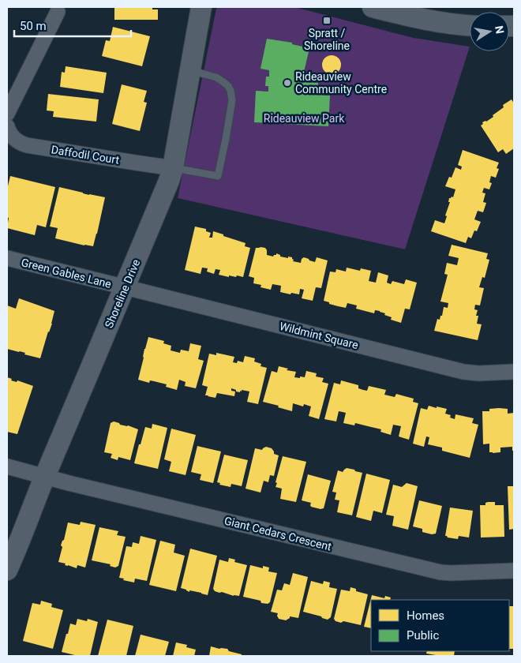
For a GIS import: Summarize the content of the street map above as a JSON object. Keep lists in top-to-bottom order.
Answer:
{
  "streets": {
    "street": [
      "Daffodil Court",
      "Green Gables Lane",
      "Shoreline Drive",
      "Wildmint Square",
      "Giant Cedars Crescent"
    ]
  },
  "crossings": [
    ["Daffodil Court", "Shoreline Drive"],
    ["Green Gables Lane", "Shoreline Drive"],
    ["Green Gables Lane", "Wildmint Square"],
    ["Shoreline Drive", "Wildmint Square"],
    ["Shoreline Drive", "Giant Cedars Crescent"]
  ],
  "parks": ["Rideauview Park"],
  "places": {
    "transit": ["Spratt / Shoreline"],
    "other": ["Rideauview Community Centre"]
  },
  "legend": ["Homes", "Public"],
  "scale_bar": "50 m",
  "north": "right"
}
